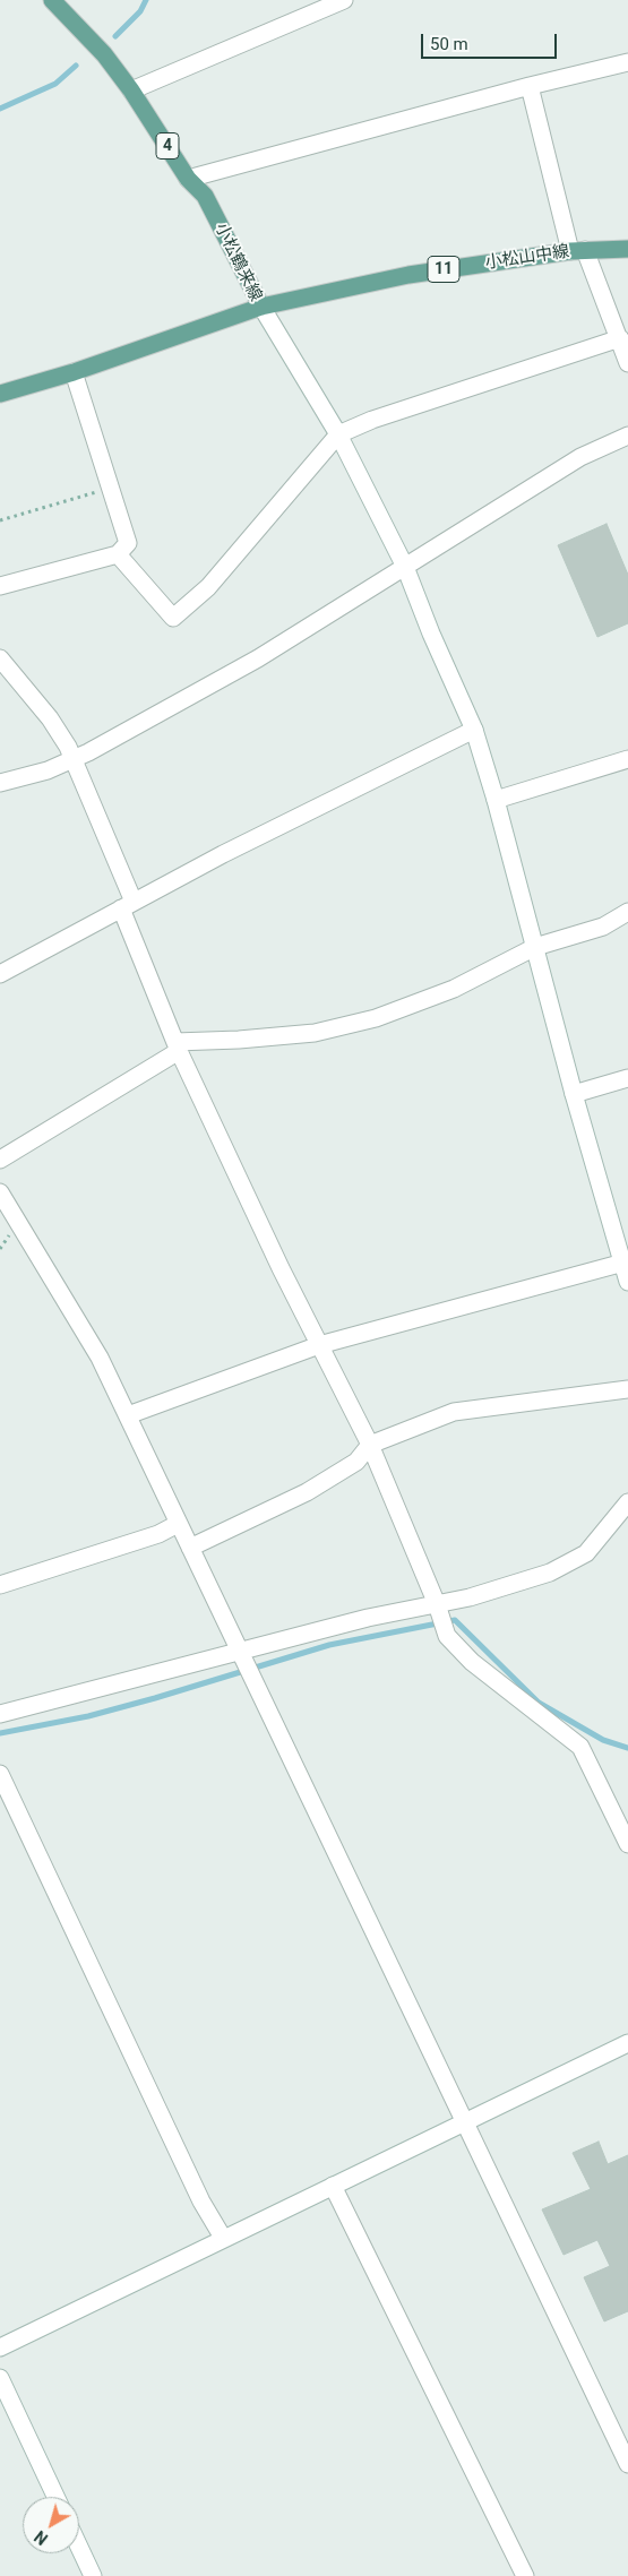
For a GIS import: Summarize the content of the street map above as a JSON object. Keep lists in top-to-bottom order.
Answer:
{
  "streets": {
    "main road": [
      "4",
      "小松山中線",
      "小松鶴来線",
      "11"
    ]
  },
  "crossings": [
    ["小松山中線", "小松鶴来線"]
  ],
  "scale_bar": "50 m",
  "north": "bottom left"
}
